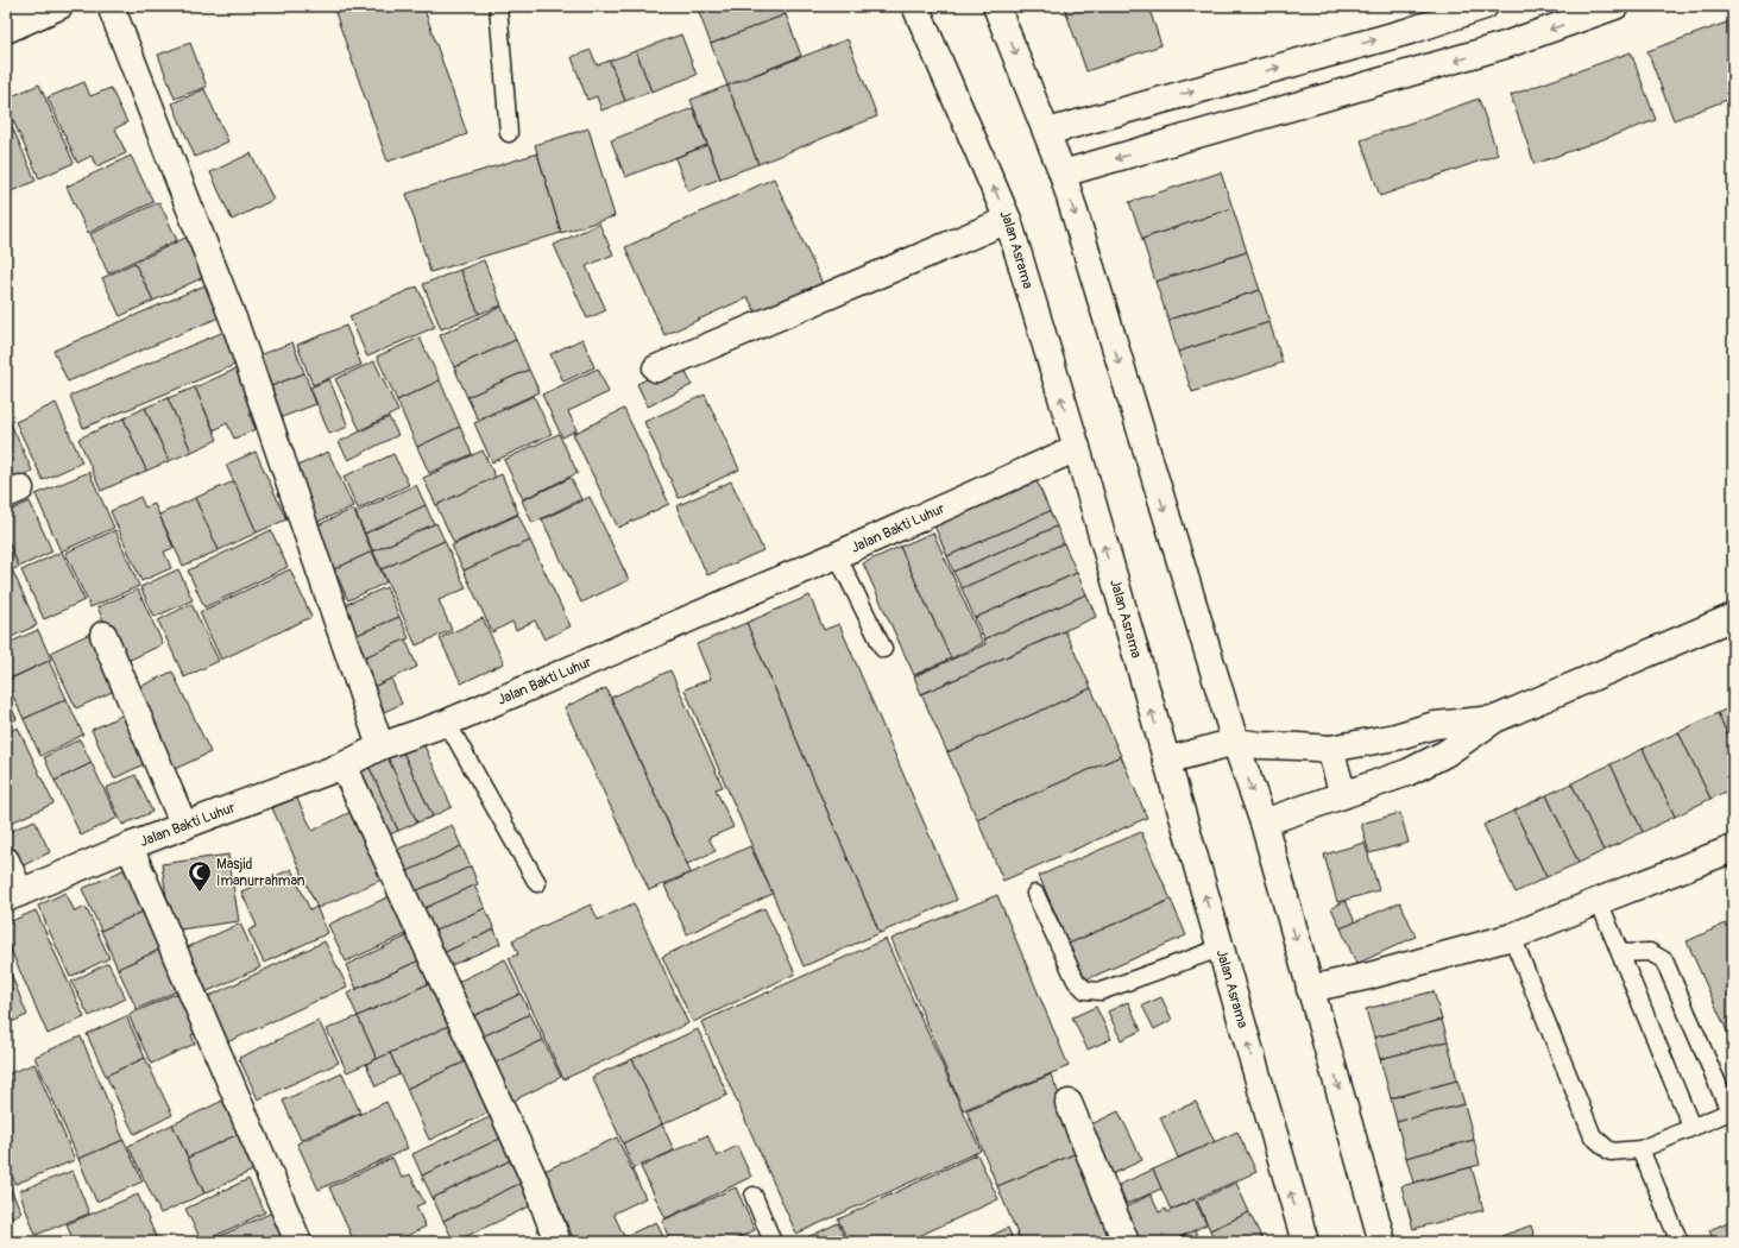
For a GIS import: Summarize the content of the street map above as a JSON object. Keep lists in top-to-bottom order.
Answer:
{
  "streets": {
    "main road": ["Jalan Asrama", "Jalan Bakti Luhur"]
  },
  "crossings": [
    ["Jalan Asrama", "Jalan Bakti Luhur"]
  ],
  "places": {
    "mosque": ["Masjid Imanurrahman"]
  }
}
